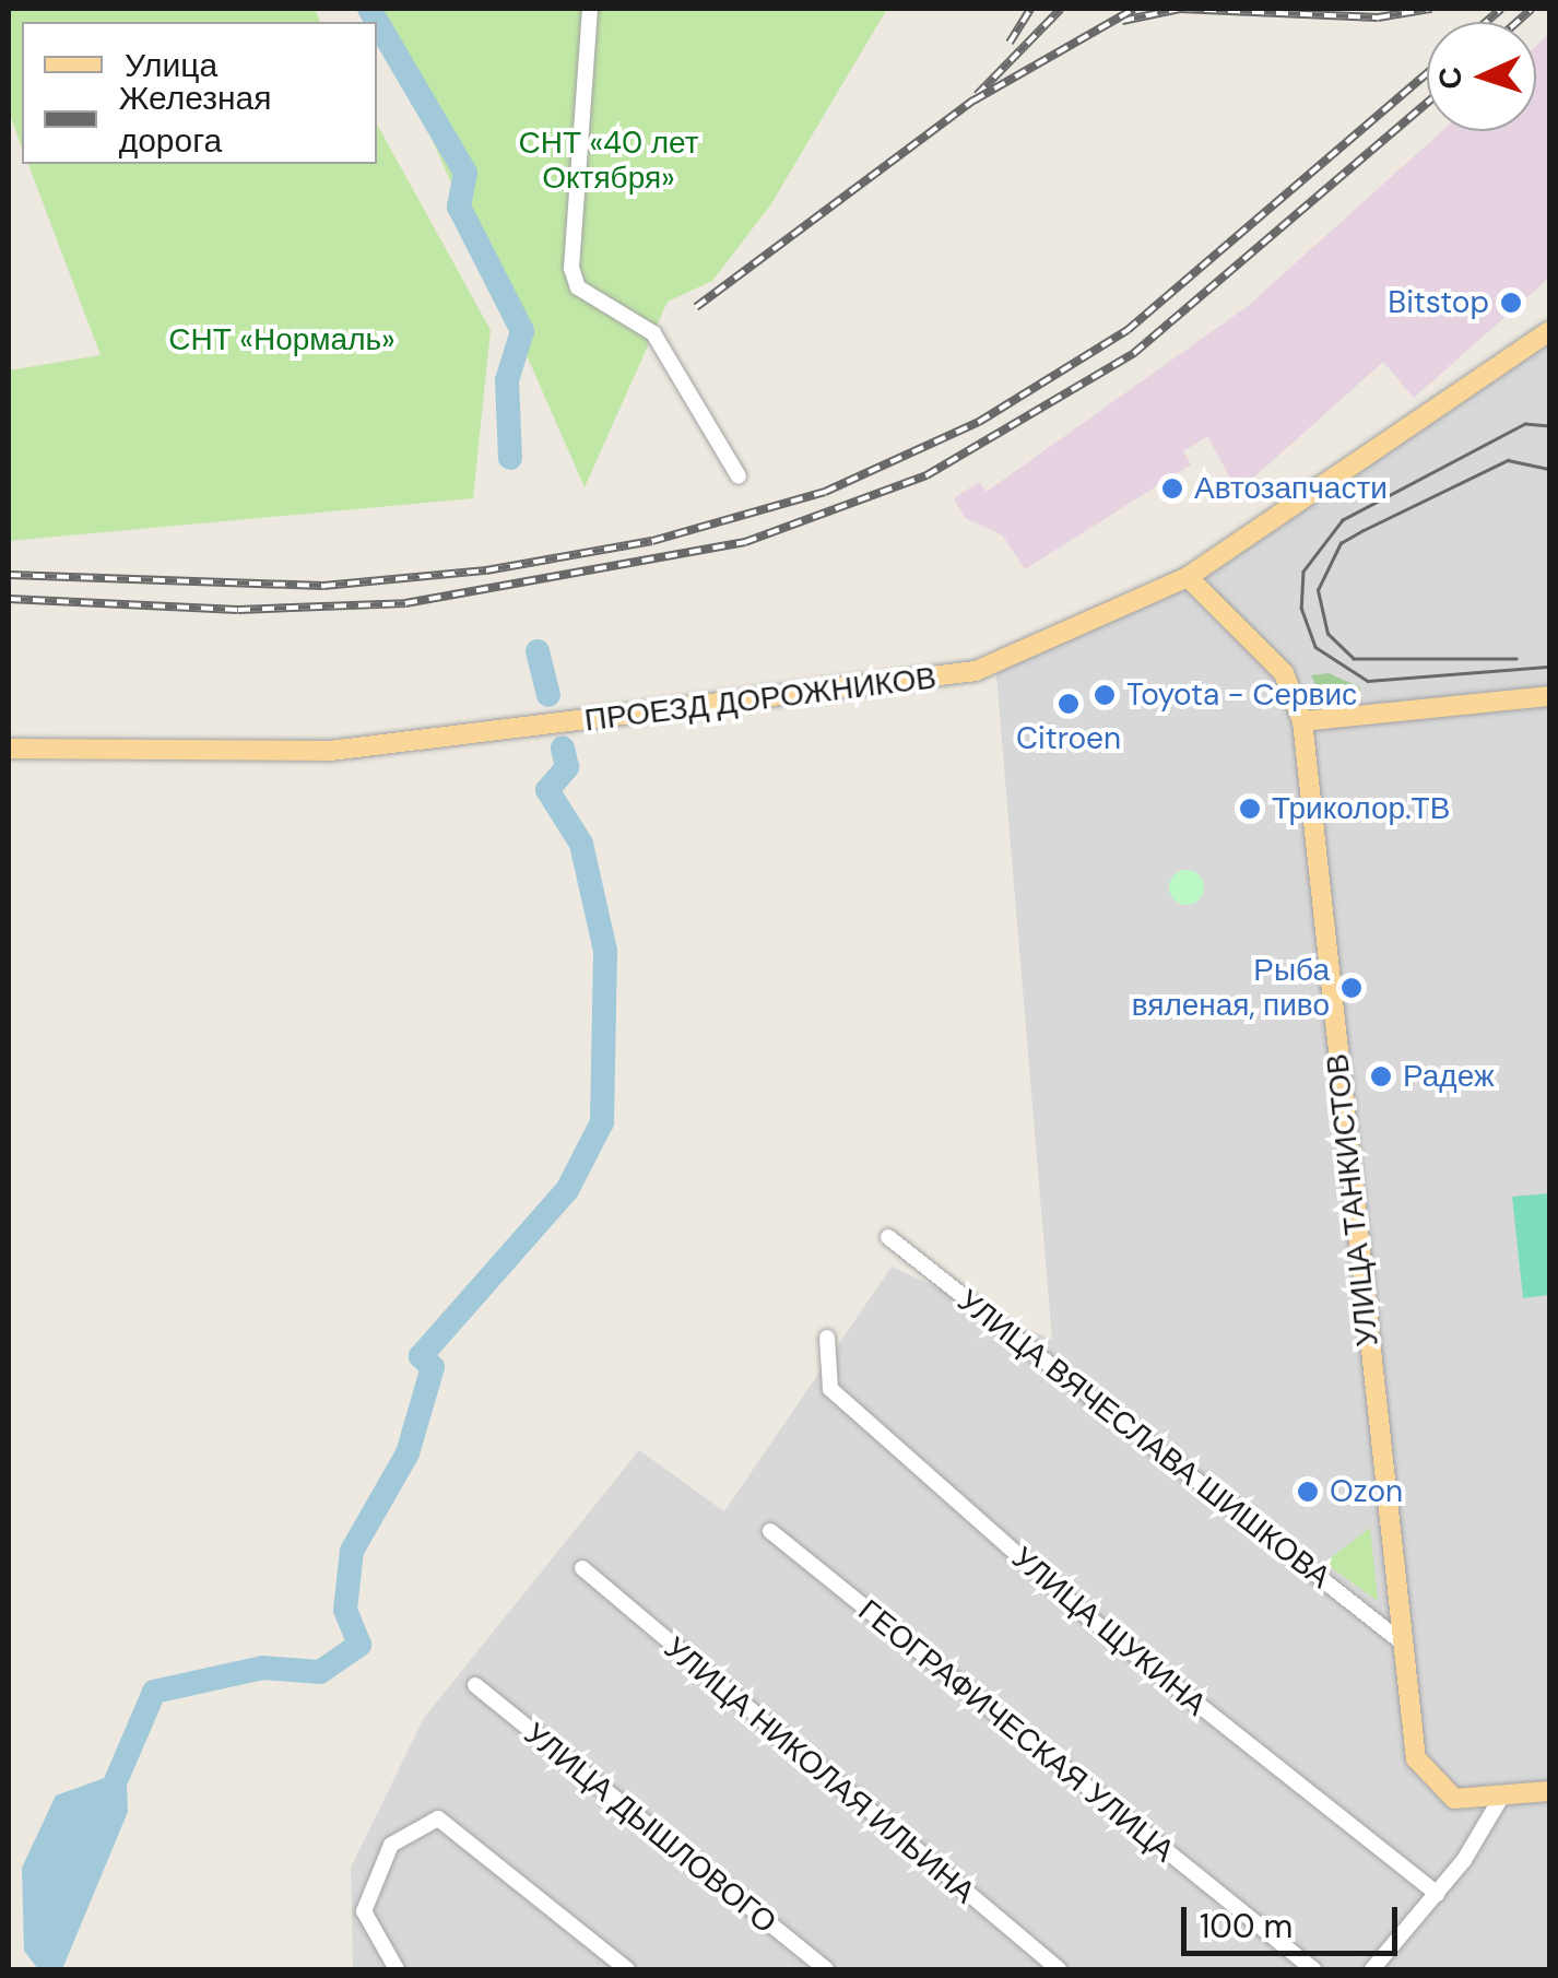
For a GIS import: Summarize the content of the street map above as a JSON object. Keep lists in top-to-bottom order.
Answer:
{
  "streets": {
    "main road": ["ПРОЕЗД ДОРОЖНИКОВ", "УЛИЦА ТАНКИСТОВ"],
    "street": [
      "УЛИЦА ВЯЧЕСЛАВА ШИШКОВА",
      "УЛИЦА ЩУКИНА",
      "ГЕОГРАФИЧЕСКАЯ УЛИЦА",
      "УЛИЦА НИКОЛАЯ ИЛЬИНА",
      "УЛИЦА ДЫШЛОВОГО"
    ]
  },
  "crossings": [
    ["ПРОЕЗД ДОРОЖНИКОВ", "УЛИЦА ТАНКИСТОВ"],
    ["УЛИЦА ТАНКИСТОВ", "УЛИЦА ВЯЧЕСЛАВА ШИШКОВА"]
  ],
  "parks": ["СНТ «40 лет Октября»", "СНТ «Нормаль»"],
  "places": [
    "Bitstop",
    "Автозапчасти",
    "Toyota - Сервис",
    "Citroen",
    "Триколор.ТВ",
    "Рыба вяленая, пиво",
    "Радеж",
    "Ozon"
  ],
  "legend": ["Улица", "Железная дорога"],
  "scale_bar": "100 m",
  "north": "left"
}
